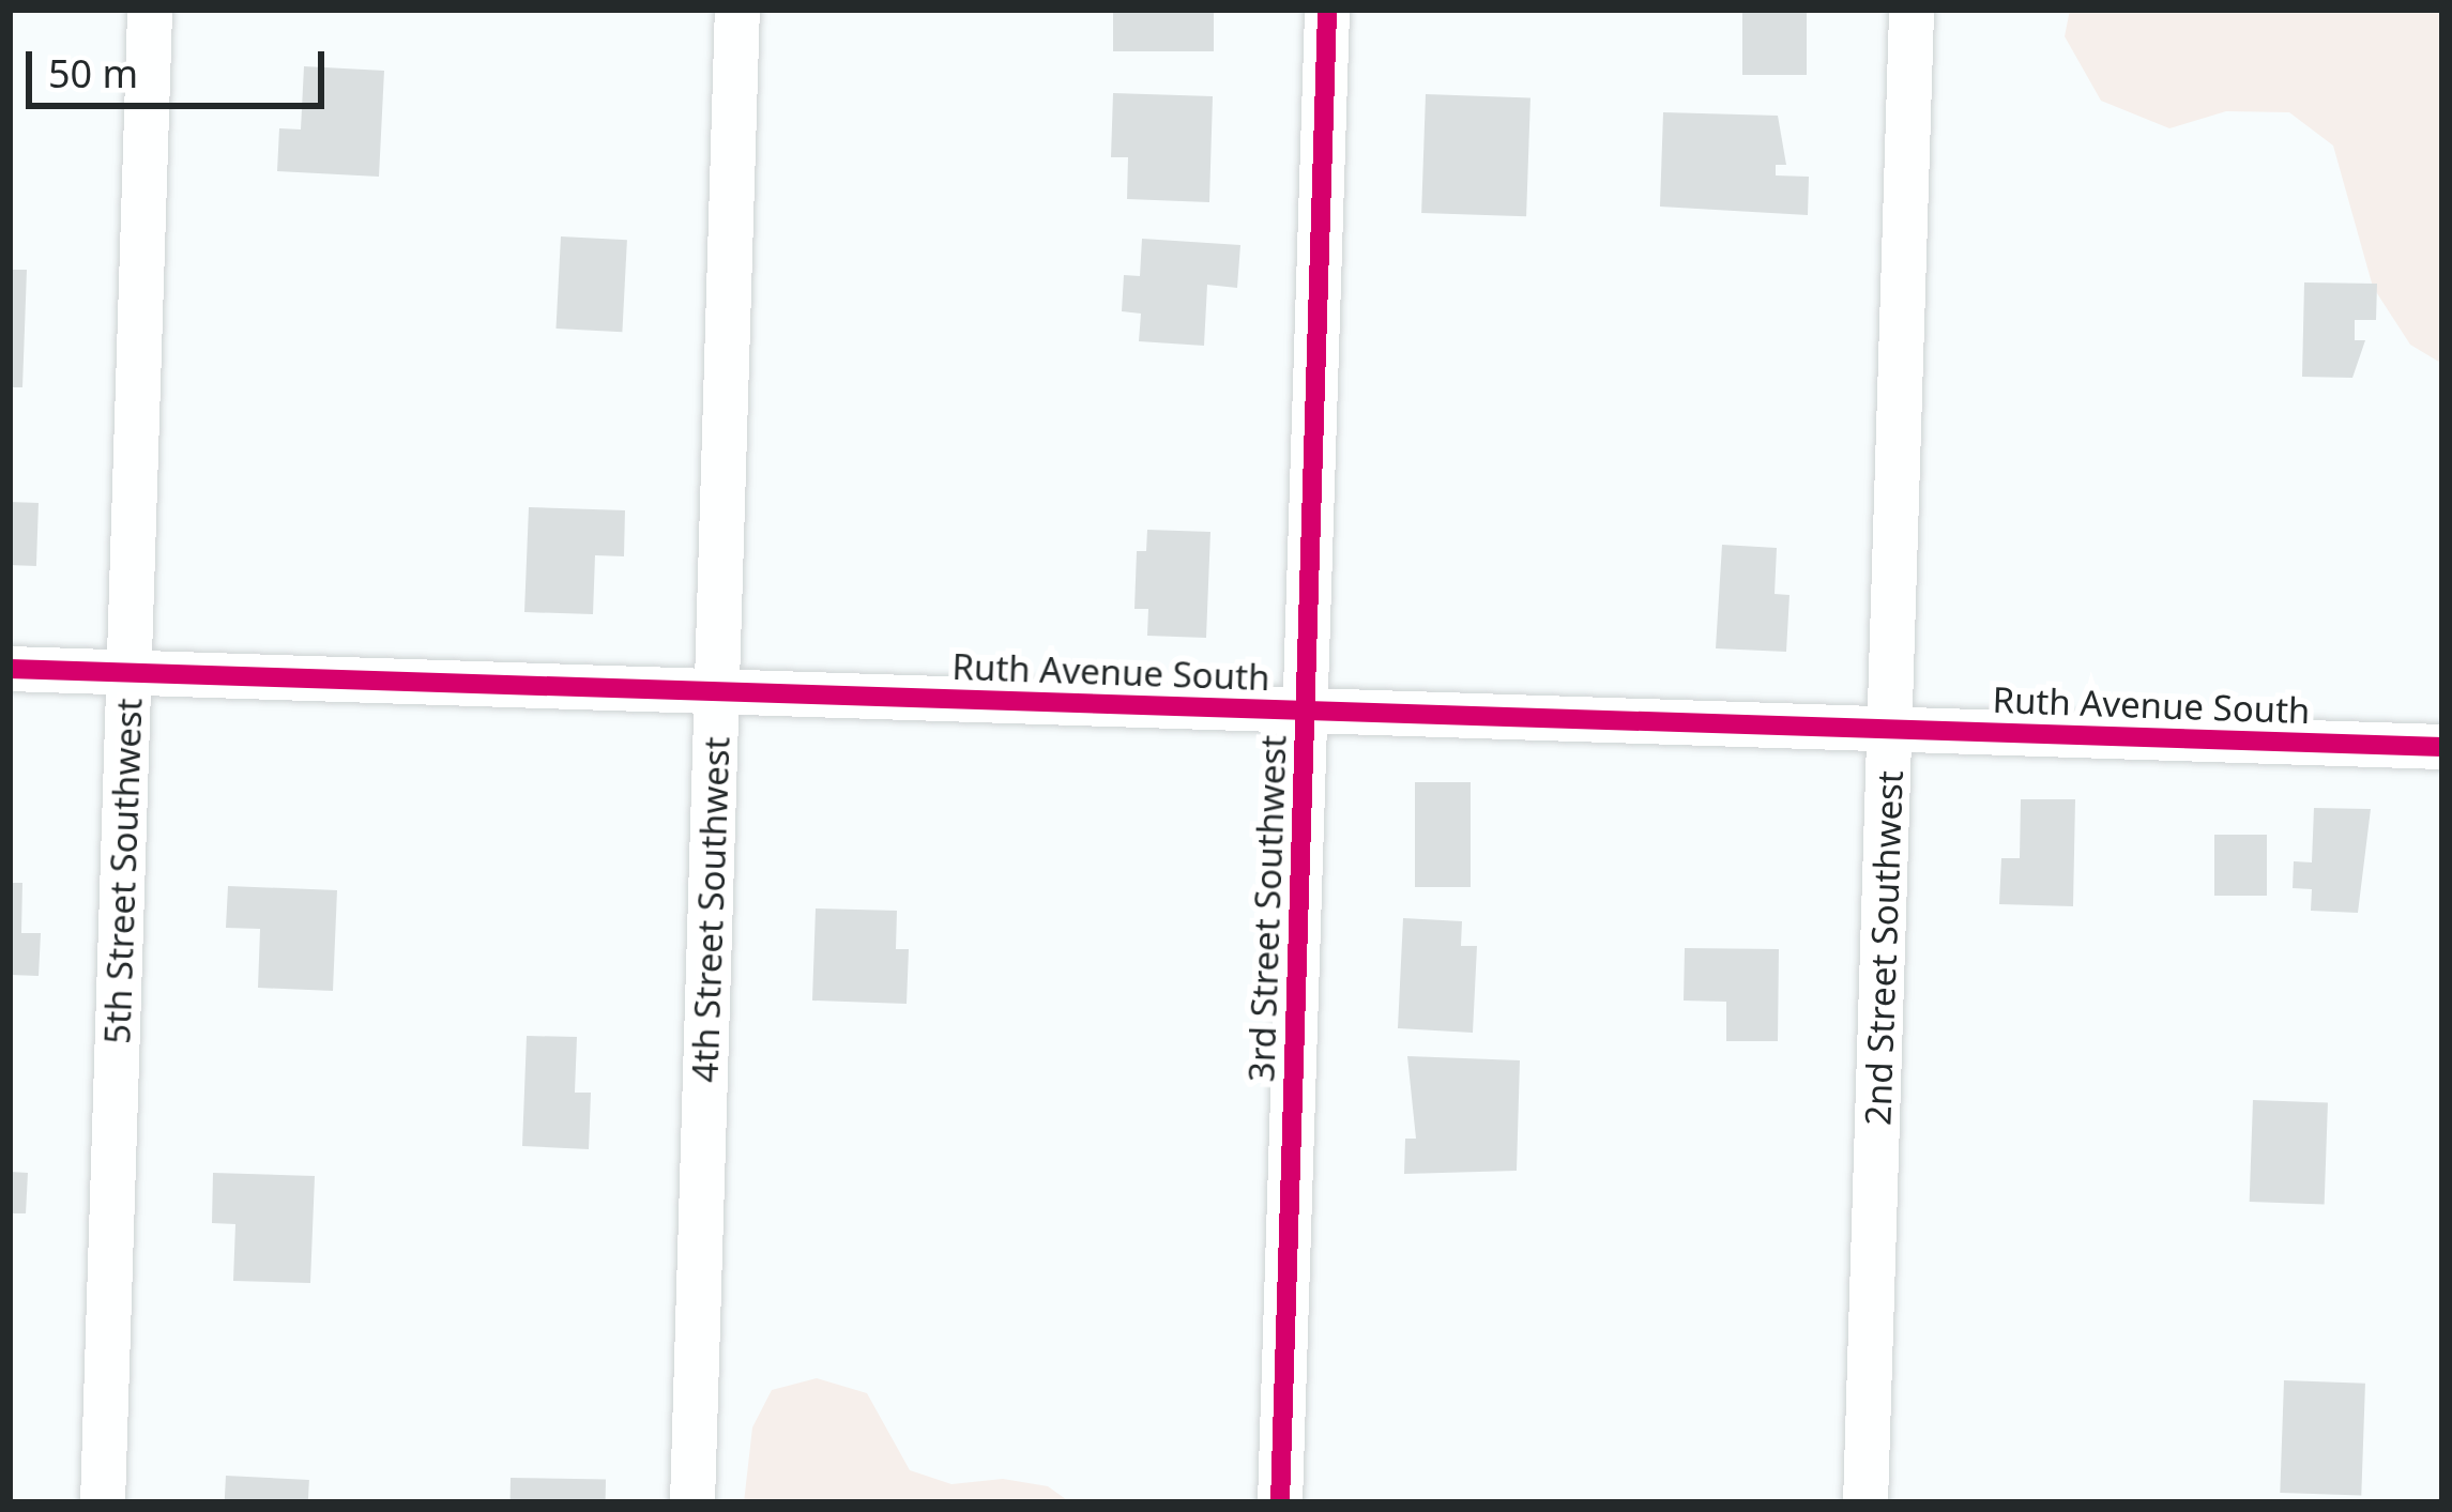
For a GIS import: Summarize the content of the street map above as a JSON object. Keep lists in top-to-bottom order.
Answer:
{
  "streets": {
    "street": [
      "Ruth Avenue South",
      "5th Street Southwest",
      "3rd Street Southwest",
      "4th Street Southwest",
      "2nd Street Southwest"
    ]
  },
  "crossings": [
    ["Ruth Avenue South", "5th Street Southwest"],
    ["Ruth Avenue South", "3rd Street Southwest"],
    ["Ruth Avenue South", "4th Street Southwest"],
    ["Ruth Avenue South", "2nd Street Southwest"]
  ],
  "scale_bar": "50 m"
}
